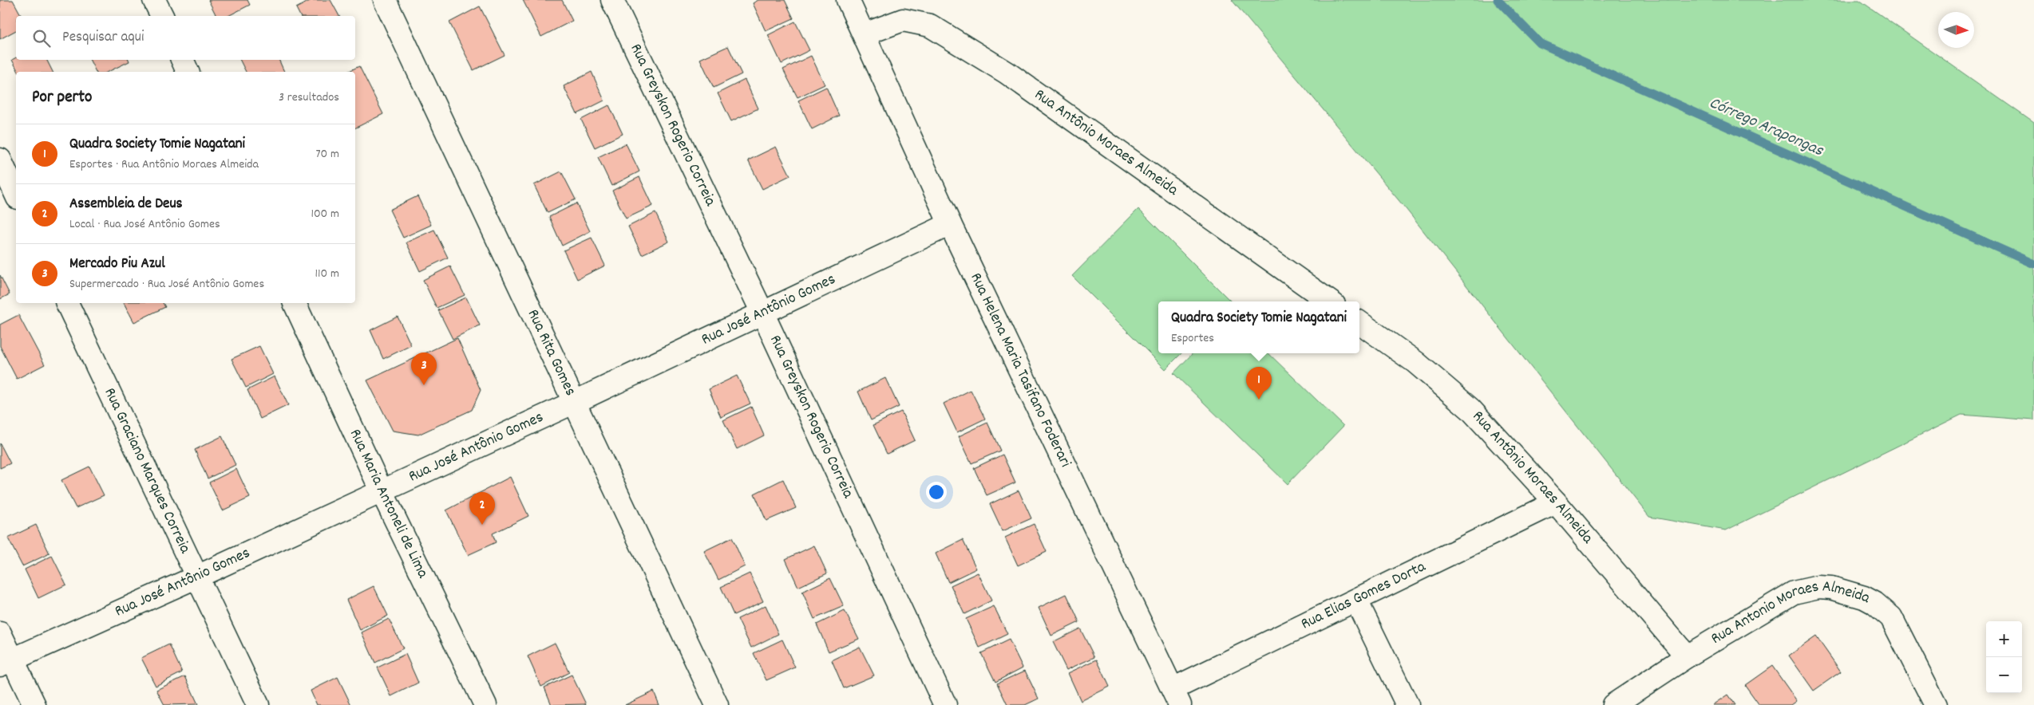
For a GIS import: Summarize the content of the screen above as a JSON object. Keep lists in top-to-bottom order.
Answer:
{
  "streets": {
    "street": [
      "Rua Greyskon Rogerio Correia",
      "Rua Antônio Moraes Almeida",
      "Rua José Antônio Gomes",
      "Rua Rita Gomes",
      "Rua Helena Maria Tasifano Foderari",
      "Rua Graciano Marques Correia",
      "Rua Maria Antoneli de Lima",
      "Rua Elias Gomes Dorta",
      "Rua Antonio Moraes Almeida"
    ]
  },
  "crossings": [
    ["Rua Greyskon Rogerio Correia", "Rua José Antônio Gomes"],
    ["Rua Antônio Moraes Almeida", "Rua Helena Maria Tasifano Foderari"],
    ["Rua Antônio Moraes Almeida", "Rua Elias Gomes Dorta"],
    ["Rua Antônio Moraes Almeida", "Rua Antonio Moraes Almeida"],
    ["Rua José Antônio Gomes", "Rua Rita Gomes"],
    ["Rua José Antônio Gomes", "Rua Helena Maria Tasifano Foderari"],
    ["Rua José Antônio Gomes", "Rua Graciano Marques Correia"],
    ["Rua José Antônio Gomes", "Rua Maria Antoneli de Lima"],
    ["Rua Helena Maria Tasifano Foderari", "Rua Elias Gomes Dorta"]
  ],
  "water": ["Córrego Arapongas"],
  "north": "right",
  "page": {
    "search": "Pesquisar aqui",
    "heading": ["Por perto", "3 resultados"],
    "list": [
      {
        "mark": "1",
        "name": "Quadra Society Tomie Nagatani",
        "note": "Esportes · Rua Antônio Moraes Almeida",
        "value": "70 m"
      },
      {
        "mark": "2",
        "name": "Assembleia de Deus",
        "note": "Local · Rua José Antônio Gomes",
        "value": "100 m"
      },
      {
        "mark": "3",
        "name": "Mercado Piu Azul",
        "note": "Supermercado · Rua José Antônio Gomes",
        "value": "110 m"
      }
    ],
    "popup": ["Quadra Society Tomie Nagatani", "Esportes"],
    "pins": ["3", "1", "2"],
    "map_buttons": ["+", "−"]
  }
}
